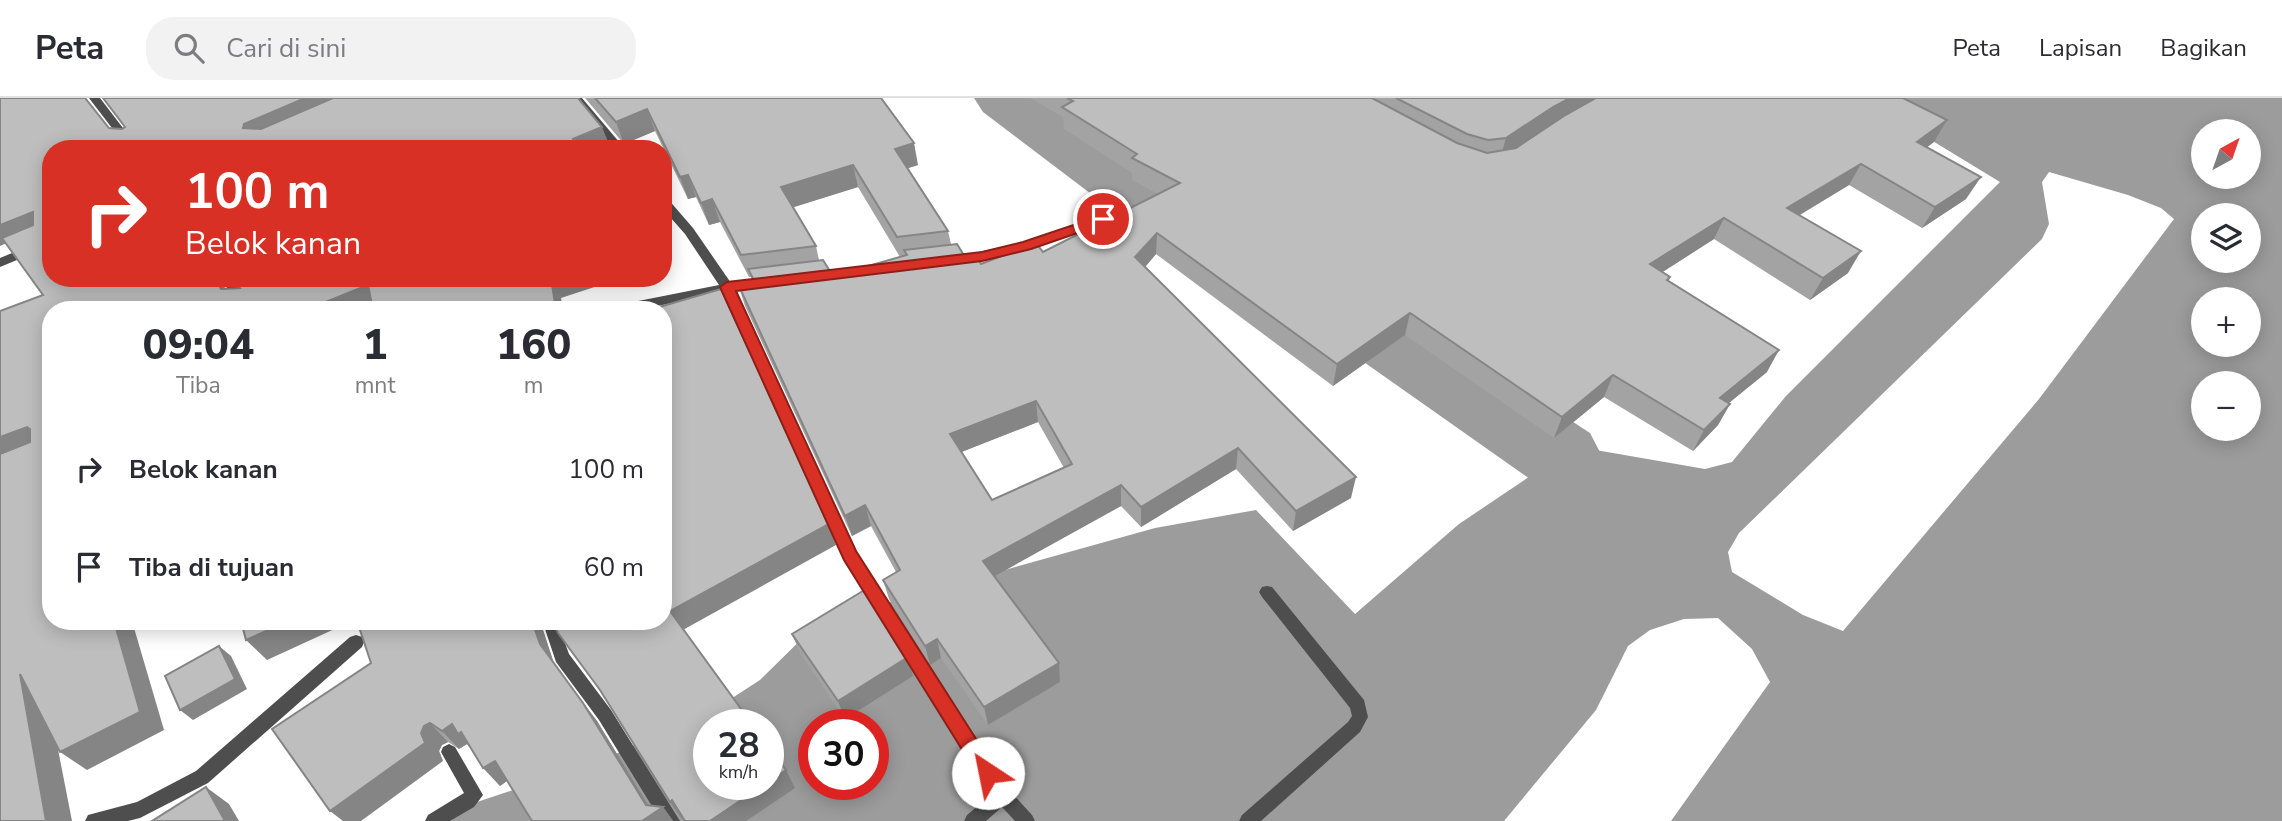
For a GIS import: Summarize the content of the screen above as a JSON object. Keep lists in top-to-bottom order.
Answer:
{
  "north": "top right",
  "page": {
    "header": "Peta",
    "search": "Cari di sini",
    "nav": ["Peta", "Lapisan", "Bagikan"],
    "map_buttons": ["+", "−"],
    "turn": ["100 m", "Belok kanan"],
    "eta": [
      "09:04",
      "Tiba",
      "1",
      "mnt",
      "160",
      "m"
    ],
    "list": [
      {
        "name": "Belok kanan",
        "value": "100 m"
      },
      {
        "name": "Tiba di tujuan",
        "value": "60 m"
      }
    ],
    "speed": "28 km/h",
    "limit": "30"
  }
}
